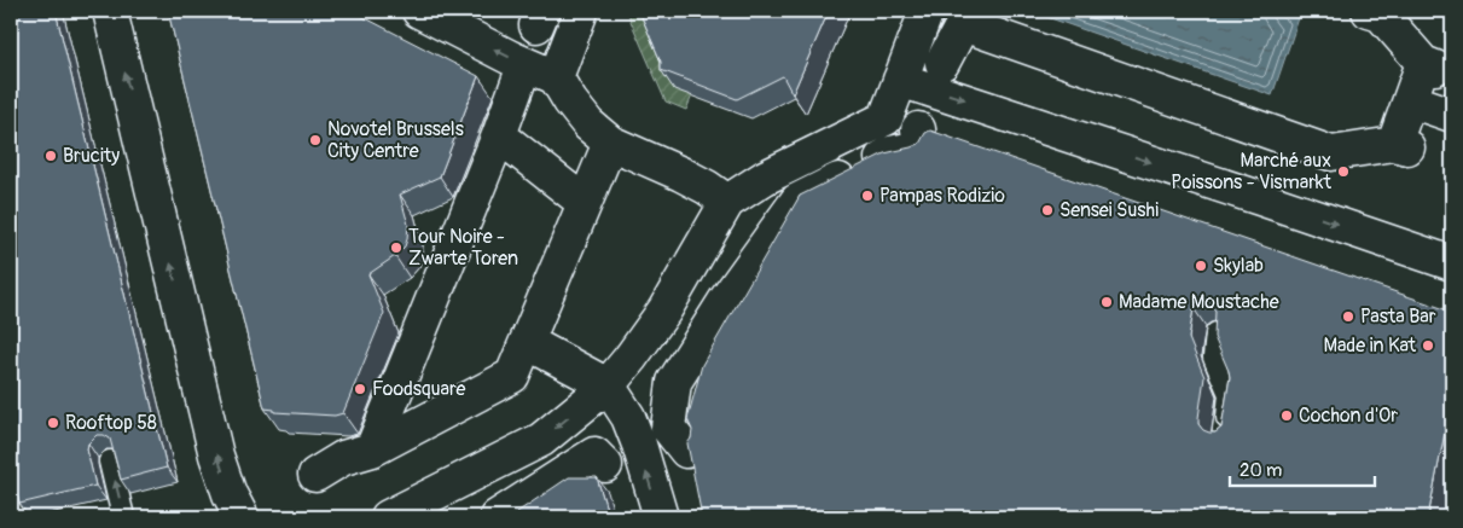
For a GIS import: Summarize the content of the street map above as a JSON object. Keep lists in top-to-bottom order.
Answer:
{
  "places": [
    "Novotel Brussels City Centre",
    "Brucity",
    "Marché aux Poissons - Vismarkt",
    "Pampas Rodizio",
    "Sensei Sushi",
    "Tour Noire - Zwarte Toren",
    "Skylab",
    "Madame Moustache",
    "Pasta Bar",
    "Made in Kat",
    "Foodsquare",
    "Cochon d'Or",
    "Rooftop 58"
  ],
  "scale_bar": "20 m"
}
